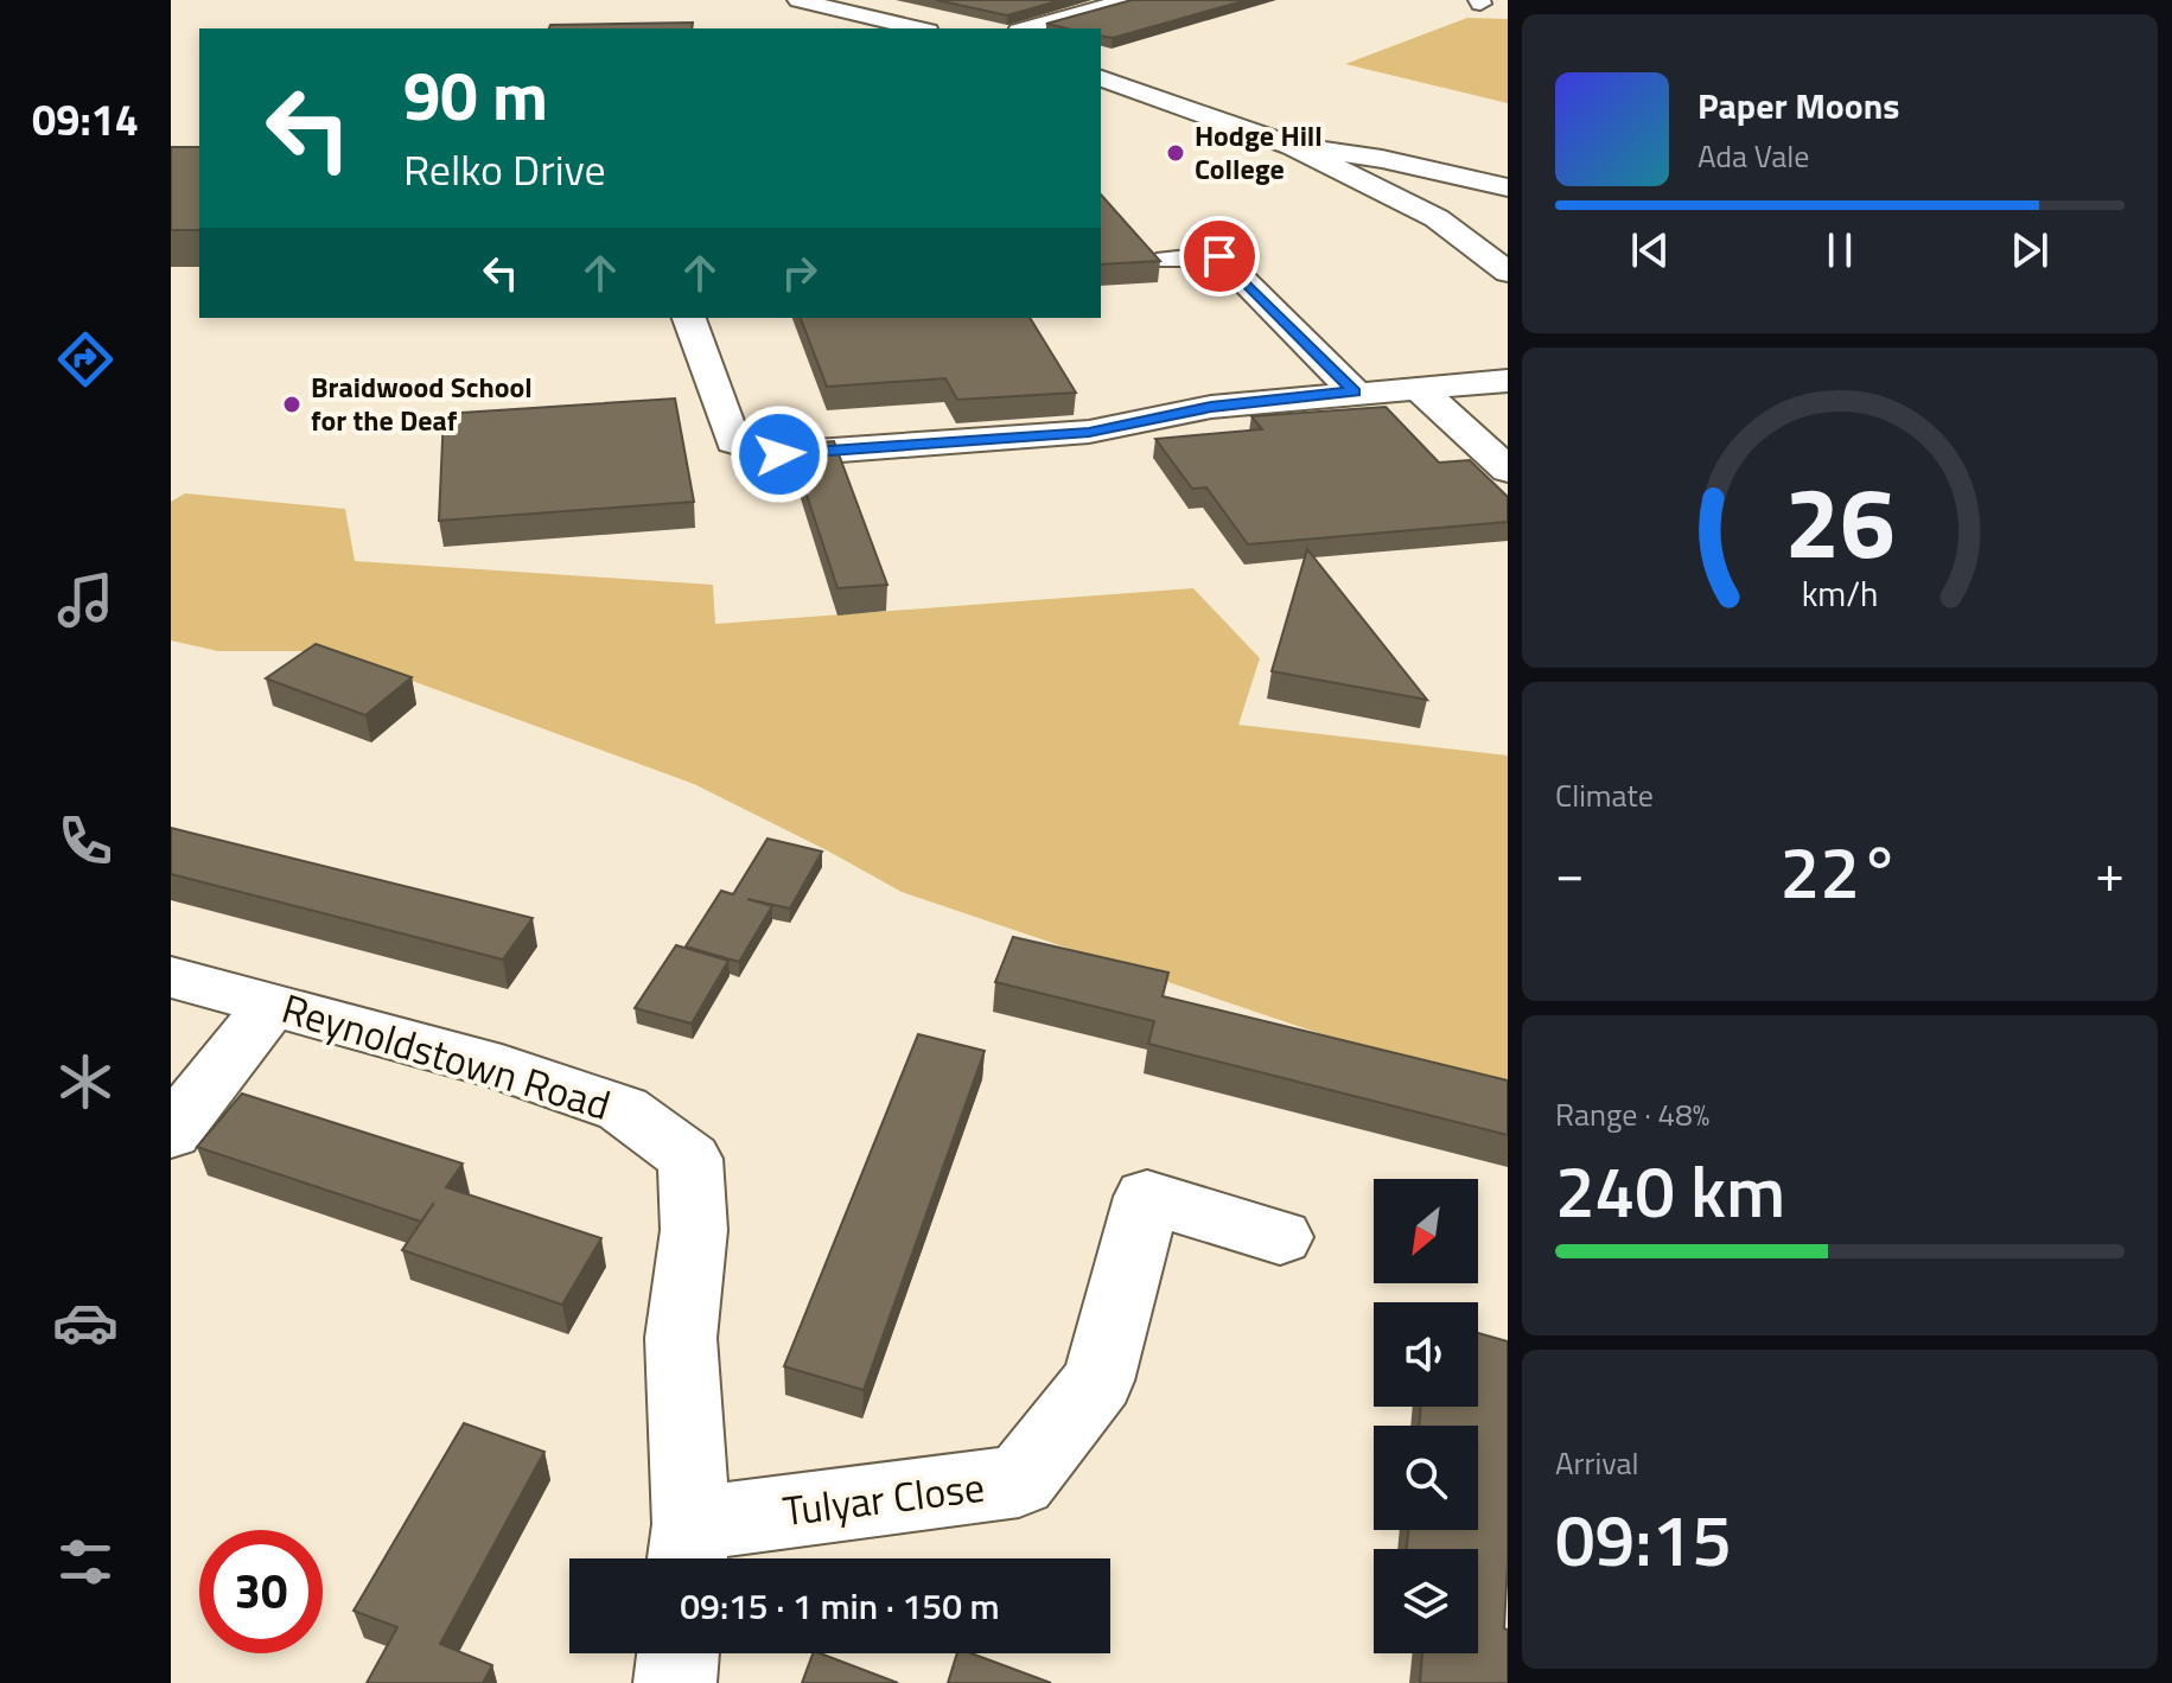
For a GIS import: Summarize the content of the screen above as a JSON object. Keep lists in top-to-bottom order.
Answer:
{
  "streets": {
    "street": ["Reynoldstown Road", "Tulyar Close"]
  },
  "crossings": [
    ["Reynoldstown Road", "Tulyar Close"]
  ],
  "places": ["Hodge Hill College", "Braidwood School for the Deaf"],
  "north": "bottom left",
  "page": {
    "tabs": "09:14",
    "turn": ["90 m", "Relko Drive"],
    "song": ["Paper Moons", "Ada Vale"],
    "tile": [
      "Climate",
      ["Range · 48%", "240 km"],
      ["Arrival", "09:15"]
    ],
    "heat": ["−", "22°", "+"],
    "limit": "30",
    "trip": "09:15 · 1 min · 150 m",
    "gauge": ["26", "km/h"]
  }
}
